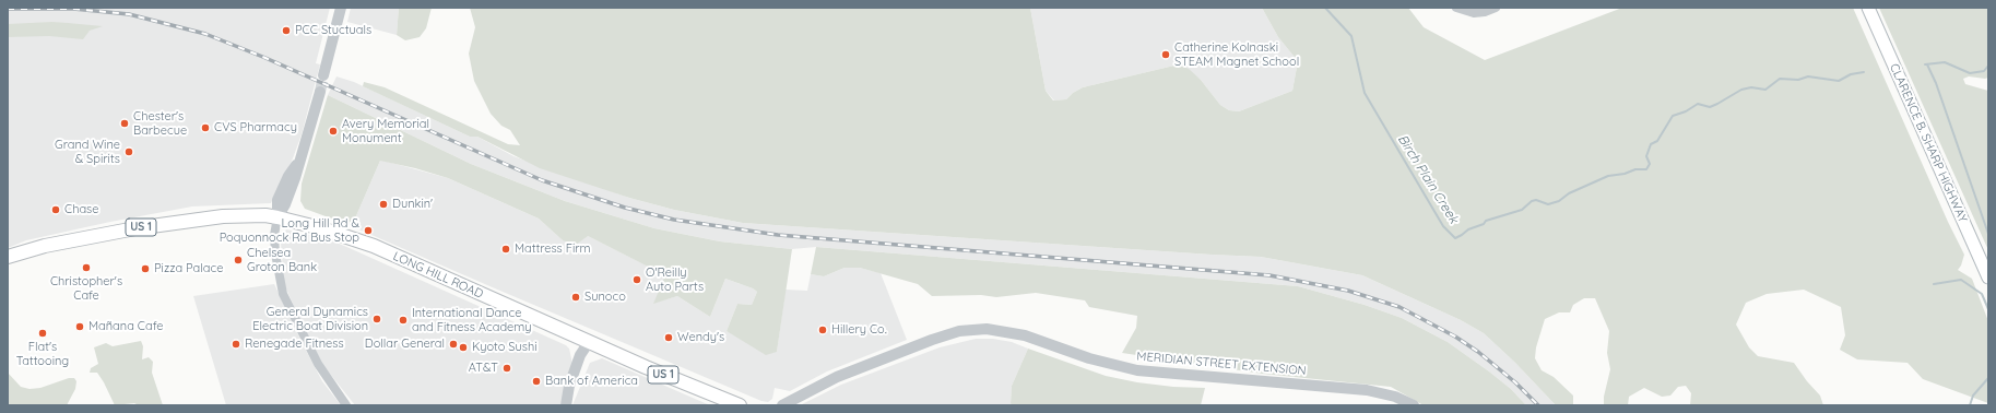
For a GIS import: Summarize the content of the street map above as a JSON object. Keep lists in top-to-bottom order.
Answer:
{
  "streets": {
    "main road": ["CLARENCE B. SHARP HIGHWAY", "US 1", "LONG HILL ROAD"],
    "street": ["MERIDIAN STREET EXTENSION"]
  },
  "crossings": [
    ["US 1", "LONG HILL ROAD"]
  ],
  "water": ["Birch Plain Creek"],
  "places": [
    "PCC Stuctuals",
    "Catherine Kolnaski STEAM Magnet School",
    "Chester's Barbecue",
    "CVS Pharmacy",
    "Avery Memorial Monument",
    "Grand Wine & Spirits",
    "Dunkin'",
    "Chase",
    "Long Hill Rd & Poquonnock Rd Bus Stop",
    "Mattress Firm",
    "Chelsea Groton Bank",
    "Christopher's Cafe",
    "Pizza Palace",
    "O'Reilly Auto Parts",
    "Sunoco",
    "General Dynamics Electric Boat Division",
    "International Dance and Fitness Academy",
    "Mañana Cafe",
    "Hillery Co.",
    "Flat's Tattooing",
    "Wendy's",
    "Renegade Fitness",
    "Dollar General",
    "Kyoto Sushi",
    "AT&T",
    "Bank of America"
  ]
}
